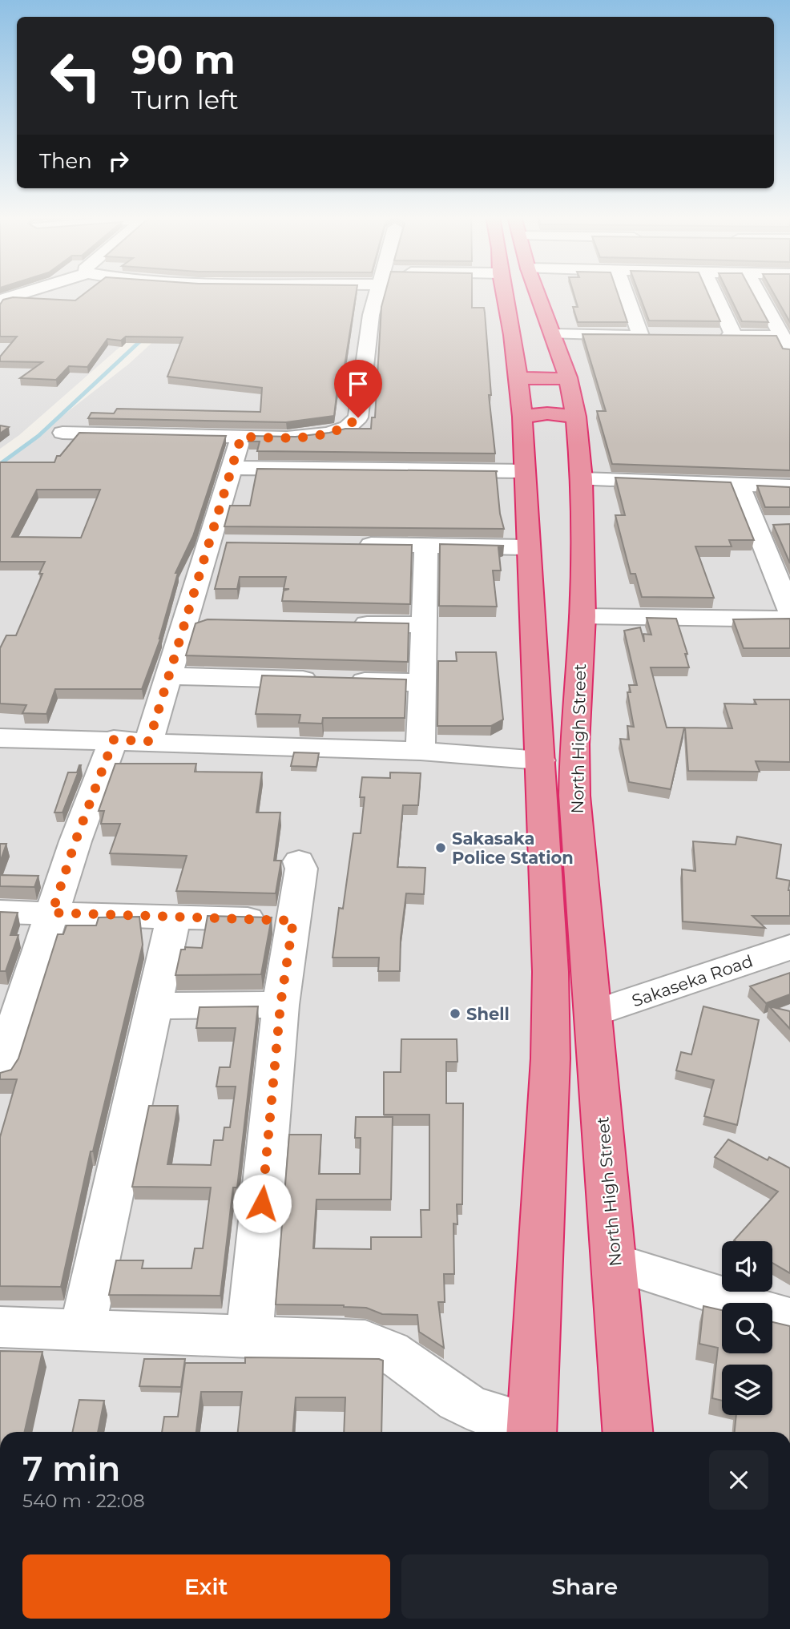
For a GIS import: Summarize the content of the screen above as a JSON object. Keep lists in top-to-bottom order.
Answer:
{
  "streets": {
    "highway": ["North High Street"],
    "street": ["Sakaseka Road"]
  },
  "crossings": [
    ["North High Street", "Sakaseka Road"]
  ],
  "places": ["Sakasaka Police Station", "Shell"],
  "page": {
    "turn": ["90 m", "Turn left"],
    "then": "Then",
    "heading": ["7 min", "540 m · 22:08"],
    "buttons": ["Exit", "Share"]
  }
}
